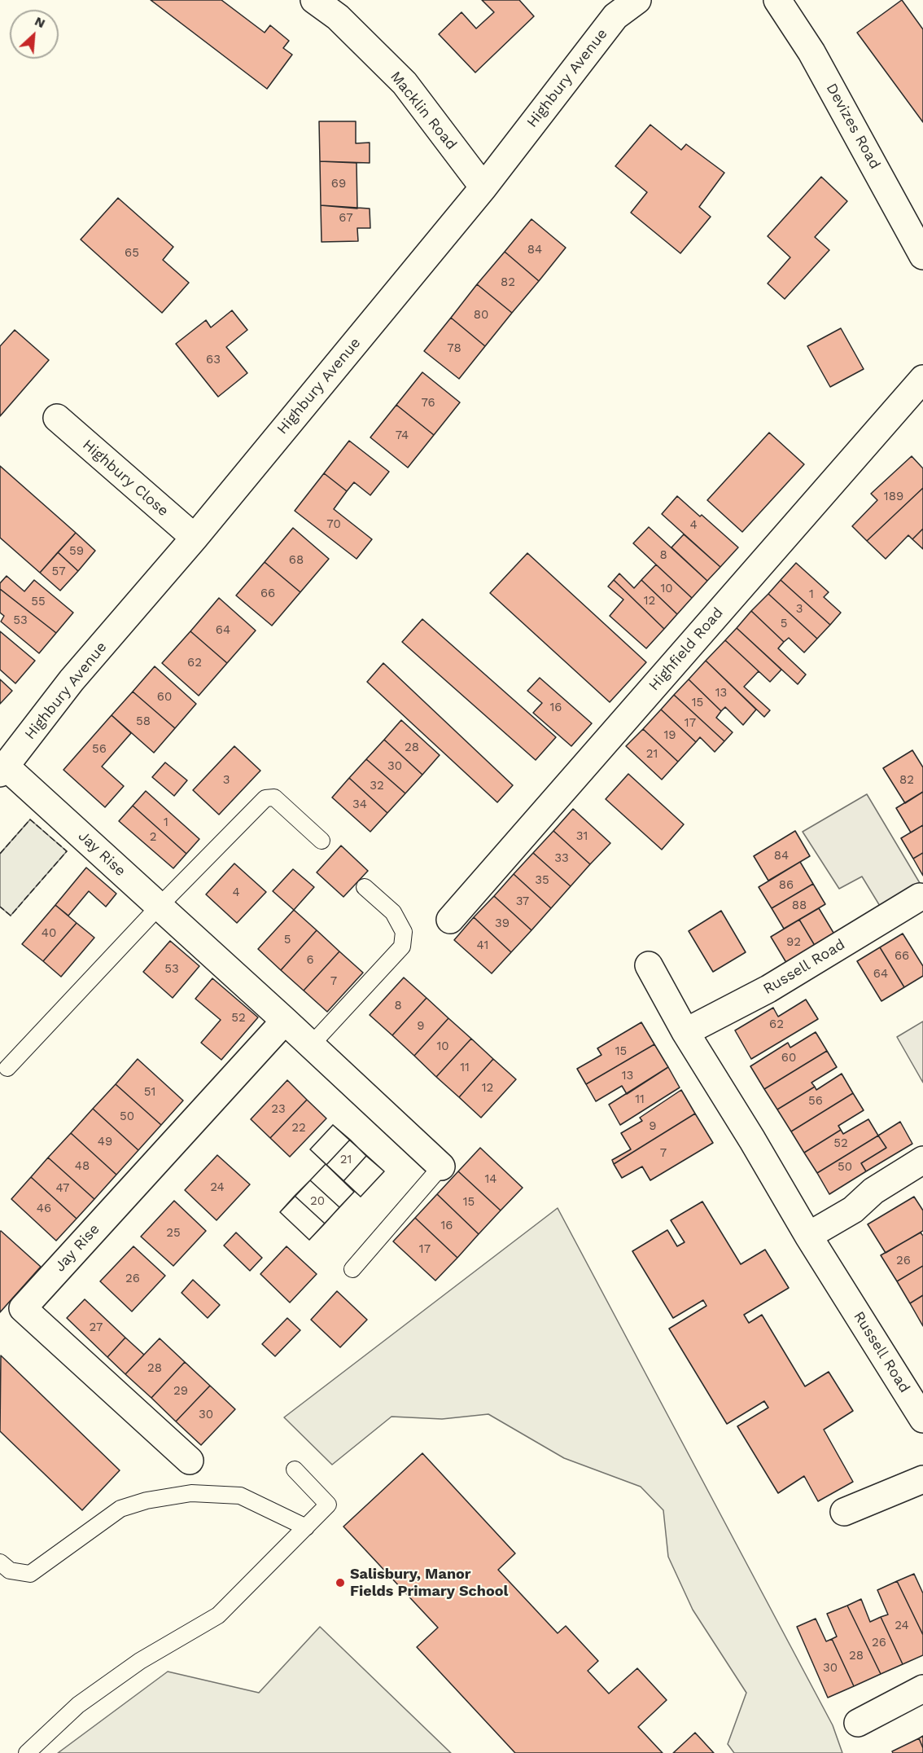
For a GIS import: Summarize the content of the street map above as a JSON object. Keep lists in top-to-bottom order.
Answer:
{
  "streets": {
    "street": [
      "Highbury Avenue",
      "Macklin Road",
      "Devizes Road",
      "Highbury Close",
      "Highfield Road",
      "Jay Rise",
      "Russell Road"
    ]
  },
  "crossings": [
    ["Highbury Avenue", "Macklin Road"],
    ["Highbury Avenue", "Highbury Close"],
    ["Highbury Avenue", "Jay Rise"]
  ],
  "places": ["Salisbury, Manor Fields Primary School"],
  "house_numbers": [
    "69",
    "67",
    "84",
    "65",
    "82",
    "80",
    "78",
    "63",
    "76",
    "74",
    "189",
    "70",
    "4",
    "59",
    "8",
    "68",
    "57",
    "10",
    "66",
    "1",
    "12",
    "55",
    "3",
    "53",
    "5",
    "64",
    "62",
    "13",
    "60",
    "15",
    "16",
    "58",
    "17",
    "19",
    "28",
    "56",
    "21",
    "30",
    "3",
    "82",
    "32",
    "34",
    "1",
    "31",
    "2",
    "84",
    "33",
    "35",
    "86",
    "4",
    "37",
    "88",
    "39",
    "40",
    "5",
    "92",
    "41",
    "66",
    "6",
    "53",
    "64",
    "7",
    "8",
    "52",
    "62",
    "9",
    "10",
    "15",
    "60",
    "11",
    "13",
    "12",
    "51",
    "11",
    "56",
    "23",
    "50",
    "9",
    "22",
    "49",
    "52",
    "7",
    "21",
    "48",
    "50",
    "14",
    "24",
    "47",
    "20",
    "15",
    "46",
    "16",
    "25",
    "17",
    "26",
    "26",
    "27",
    "28",
    "29",
    "30",
    "24",
    "26",
    "28",
    "30"
  ],
  "north": "top right"
}
